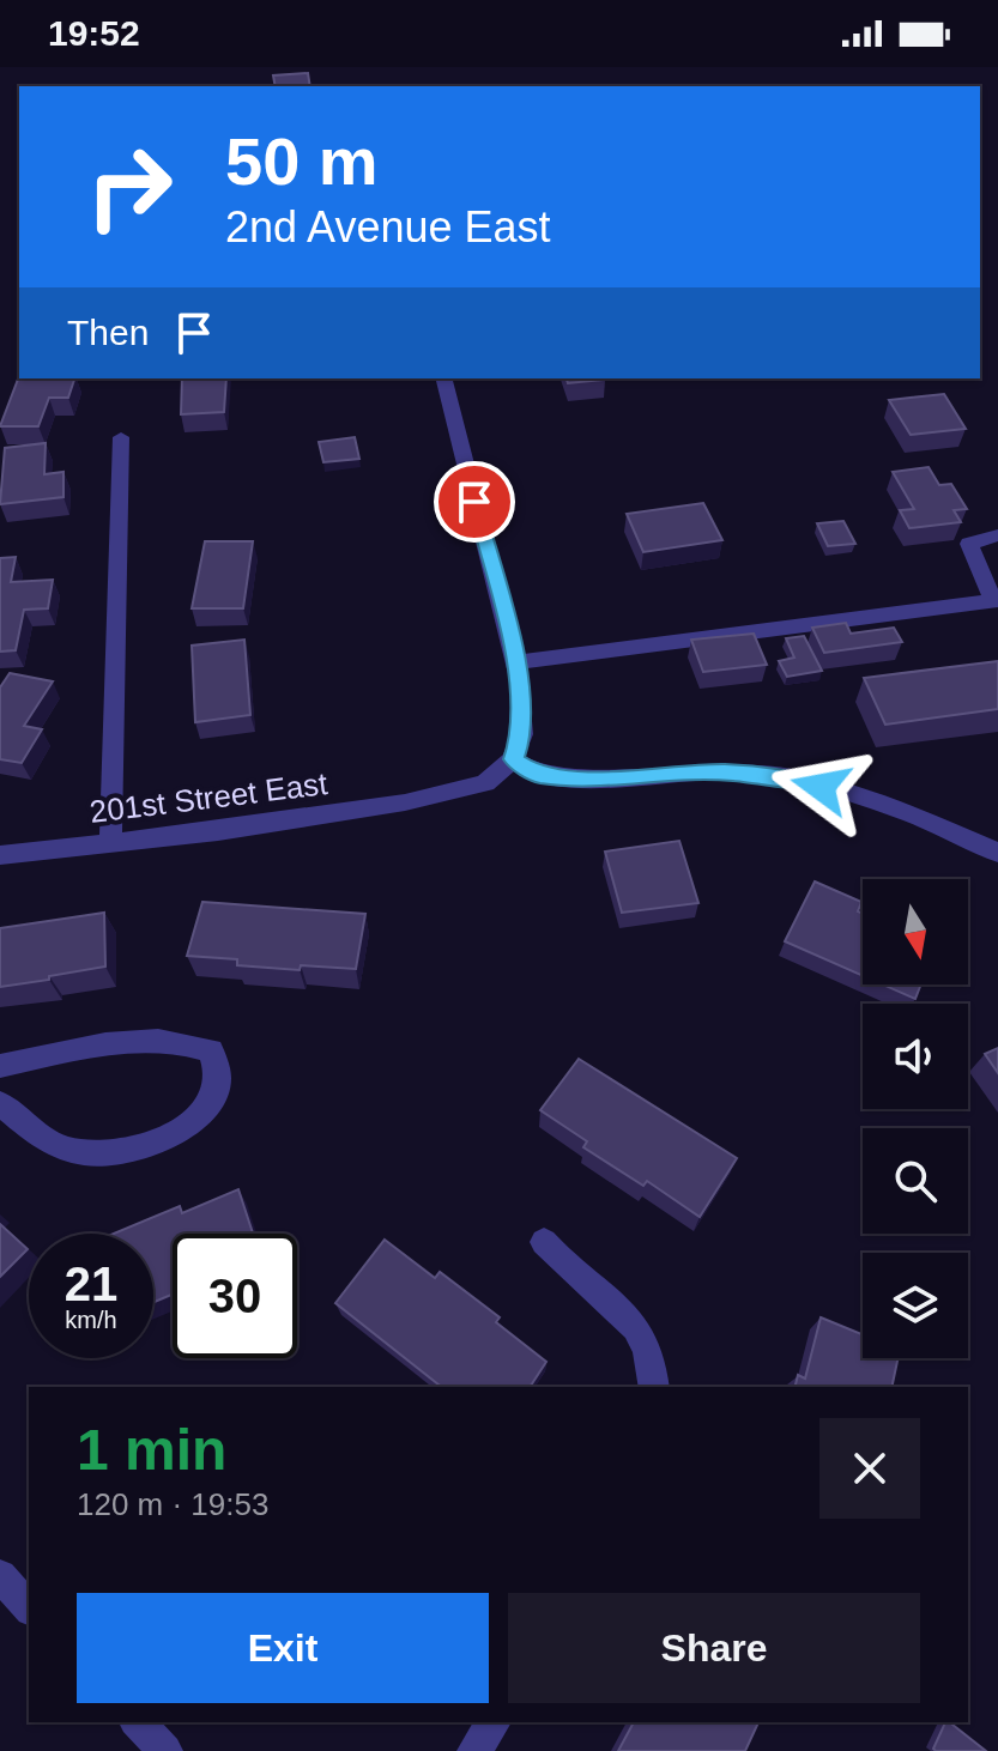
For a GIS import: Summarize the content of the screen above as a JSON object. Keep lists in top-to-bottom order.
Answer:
{
  "streets": {
    "street": ["201st Street East"]
  },
  "north": "bottom",
  "page": {
    "status": "19:52",
    "turn": ["50 m", "2nd Avenue East"],
    "then": "Then",
    "speed": "21 km/h",
    "limit": "30",
    "heading": ["1 min", "120 m · 19:53"],
    "buttons": ["Exit", "Share"]
  }
}
